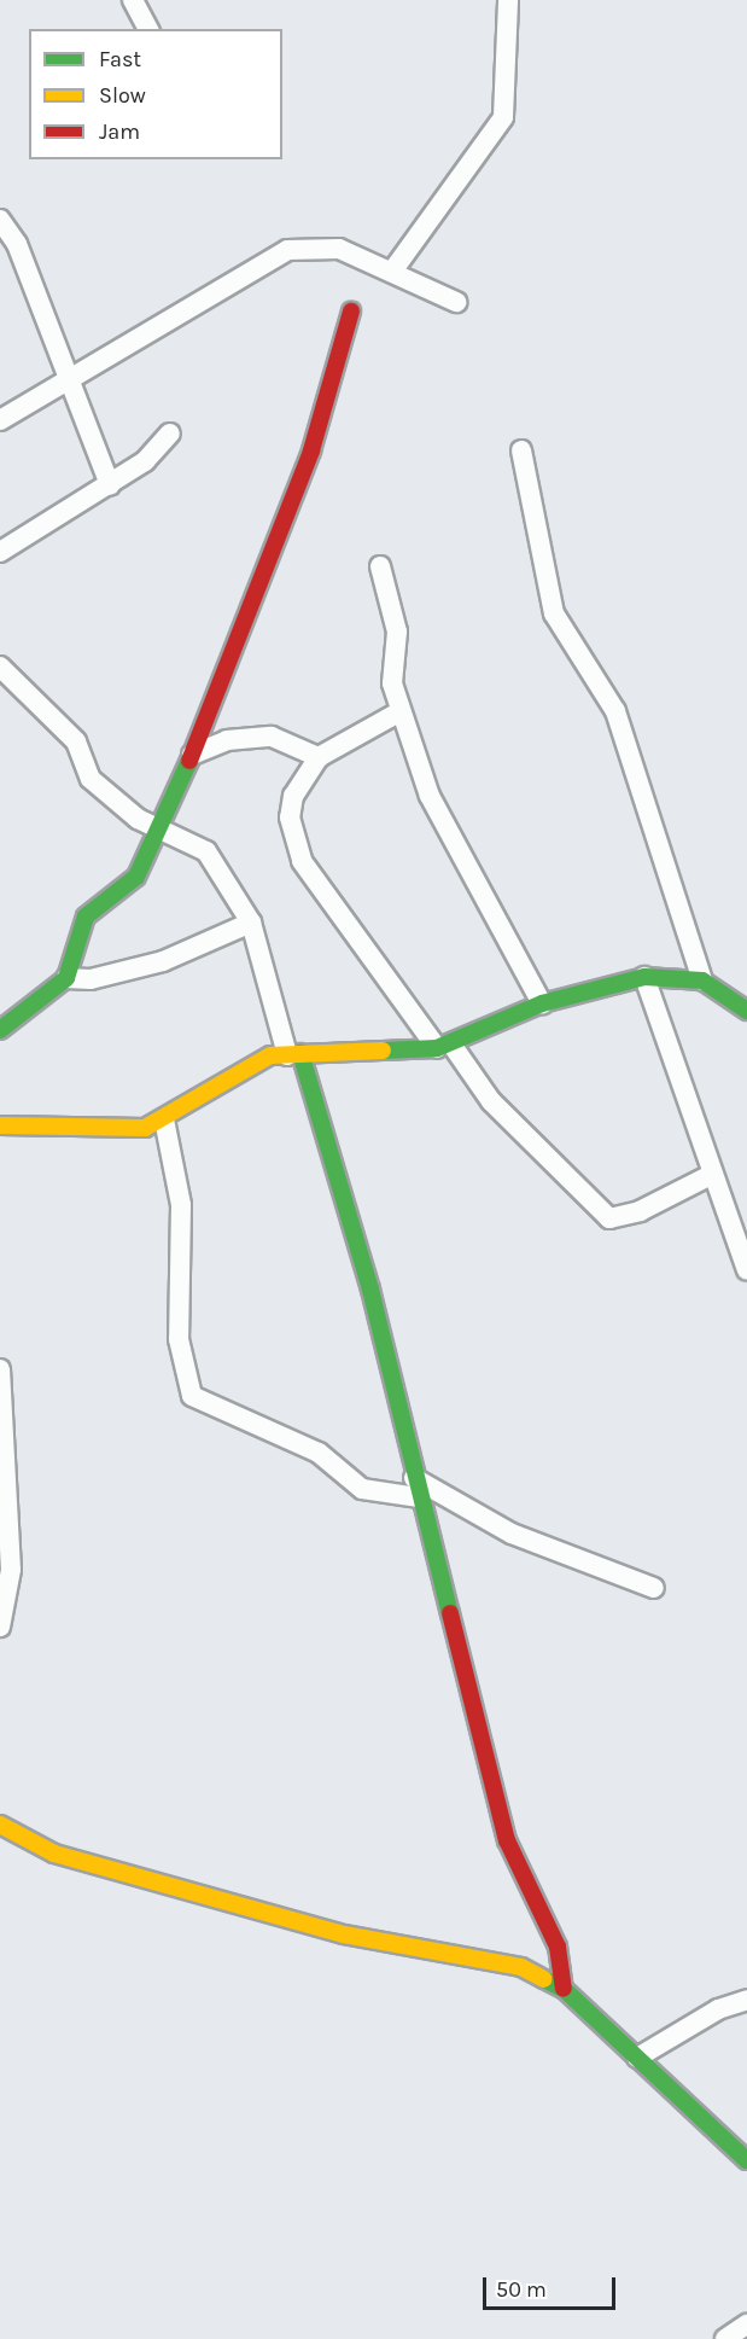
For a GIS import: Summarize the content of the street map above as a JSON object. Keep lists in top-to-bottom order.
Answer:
{
  "legend": ["Fast", "Slow", "Jam"],
  "scale_bar": "50 m"
}
